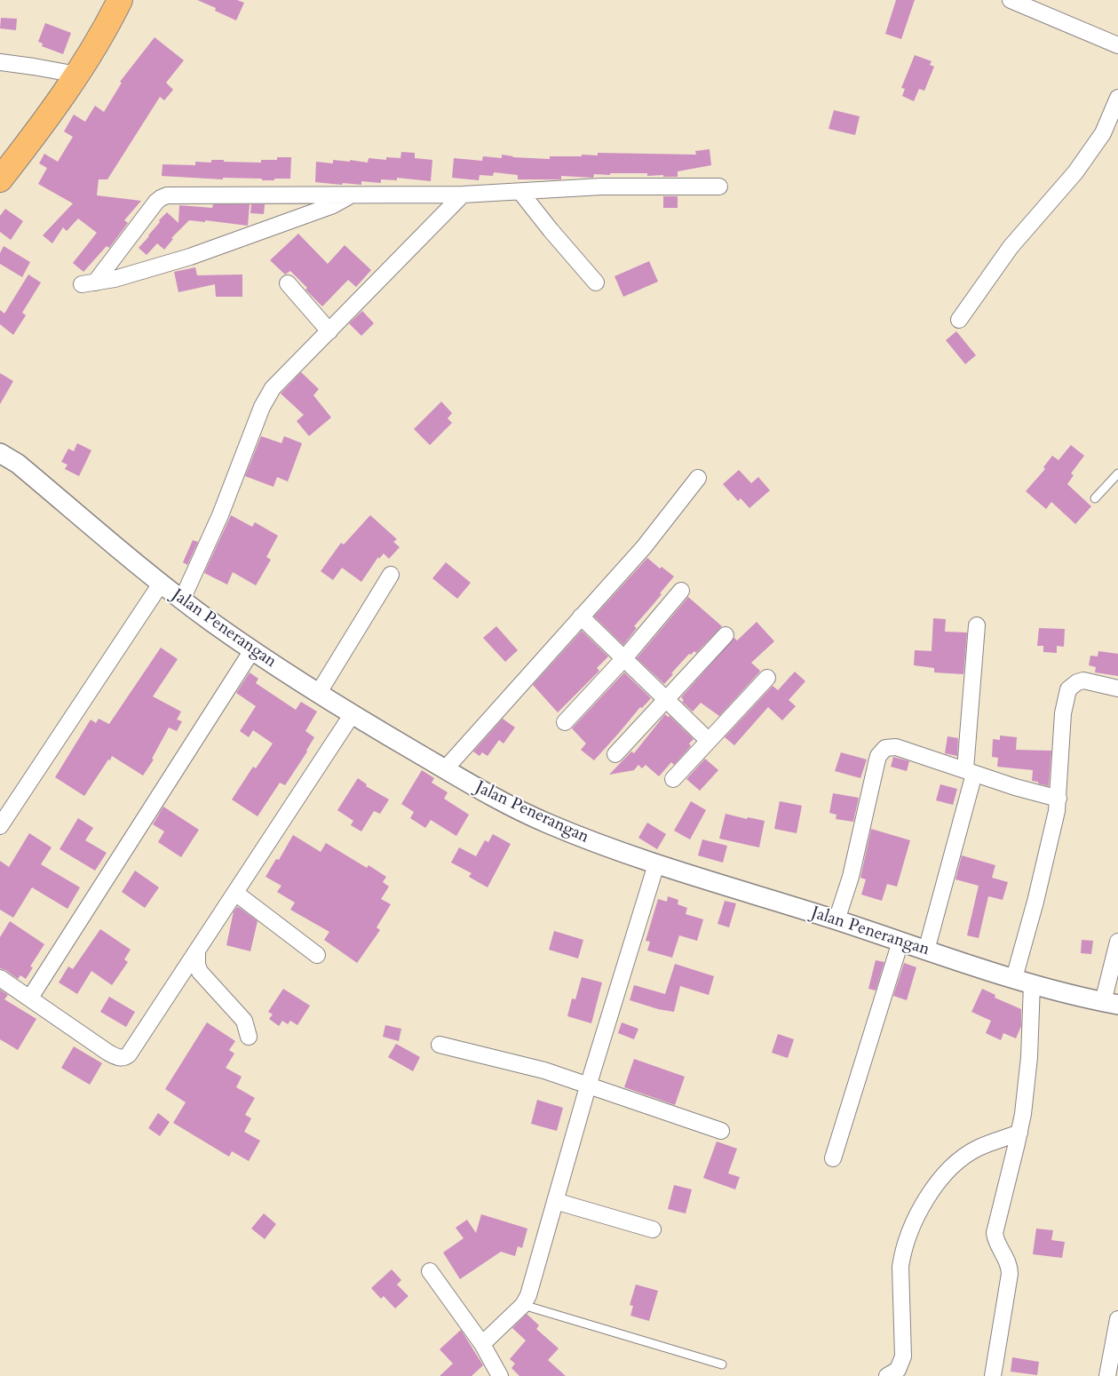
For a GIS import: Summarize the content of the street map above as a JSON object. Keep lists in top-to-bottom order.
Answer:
{
  "streets": {
    "street": ["Jalan Penerangan"]
  }
}
